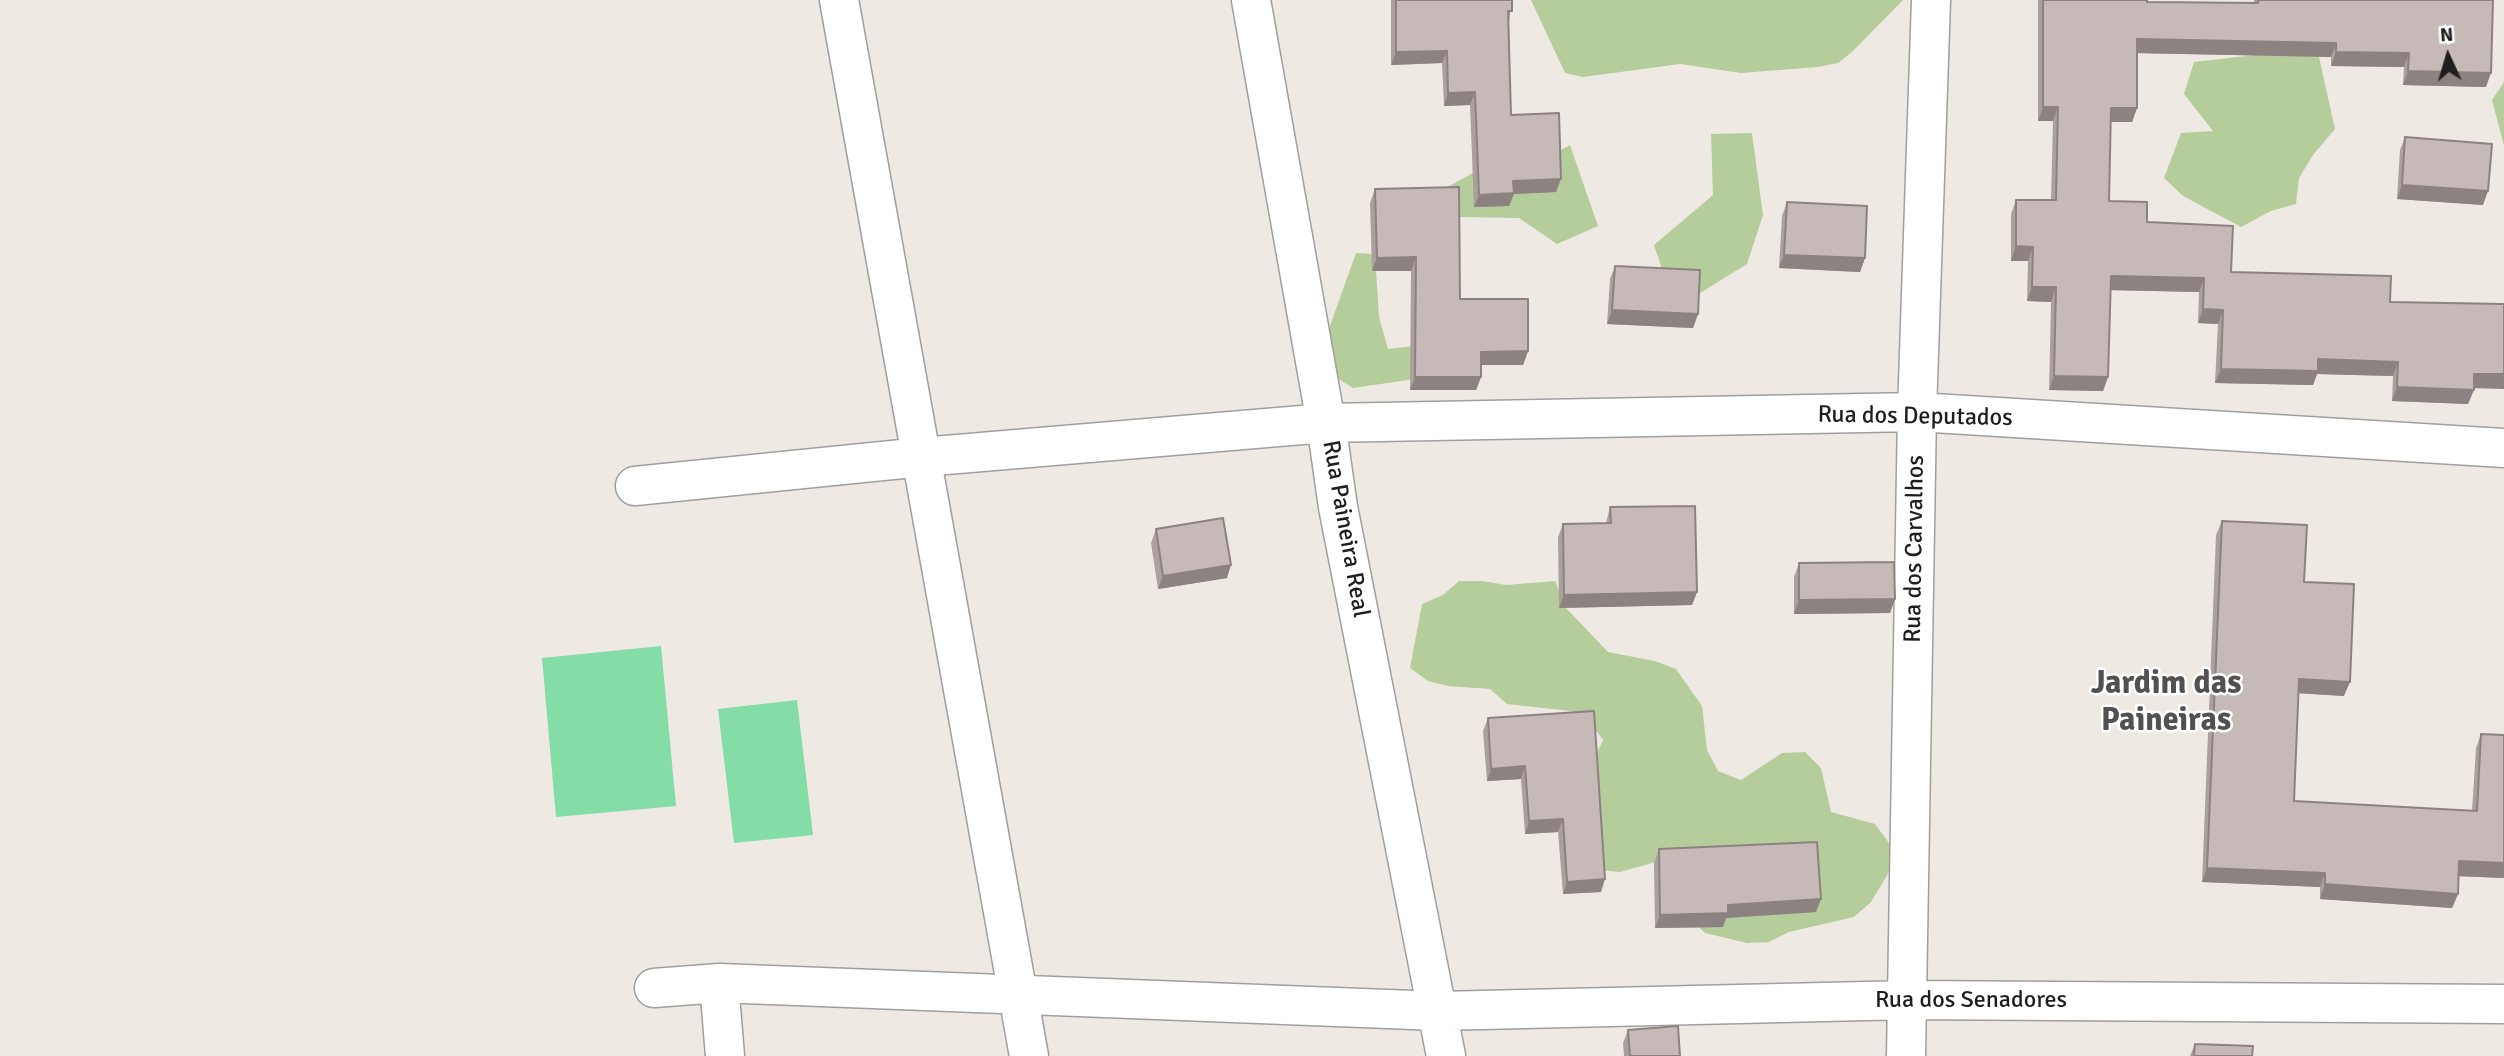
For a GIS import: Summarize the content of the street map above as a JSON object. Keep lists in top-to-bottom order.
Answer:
{
  "streets": {
    "street": [
      "Rua dos Deputados",
      "Rua Paineira Real",
      "Rua dos Carvalhos",
      "Rua dos Senadores"
    ]
  },
  "crossings": [
    ["Rua dos Deputados", "Rua Paineira Real"],
    ["Rua dos Deputados", "Rua dos Carvalhos"],
    ["Rua Paineira Real", "Rua dos Senadores"],
    ["Rua dos Carvalhos", "Rua dos Senadores"]
  ],
  "districts": ["Jardim das Paineiras"],
  "north": "top"
}
